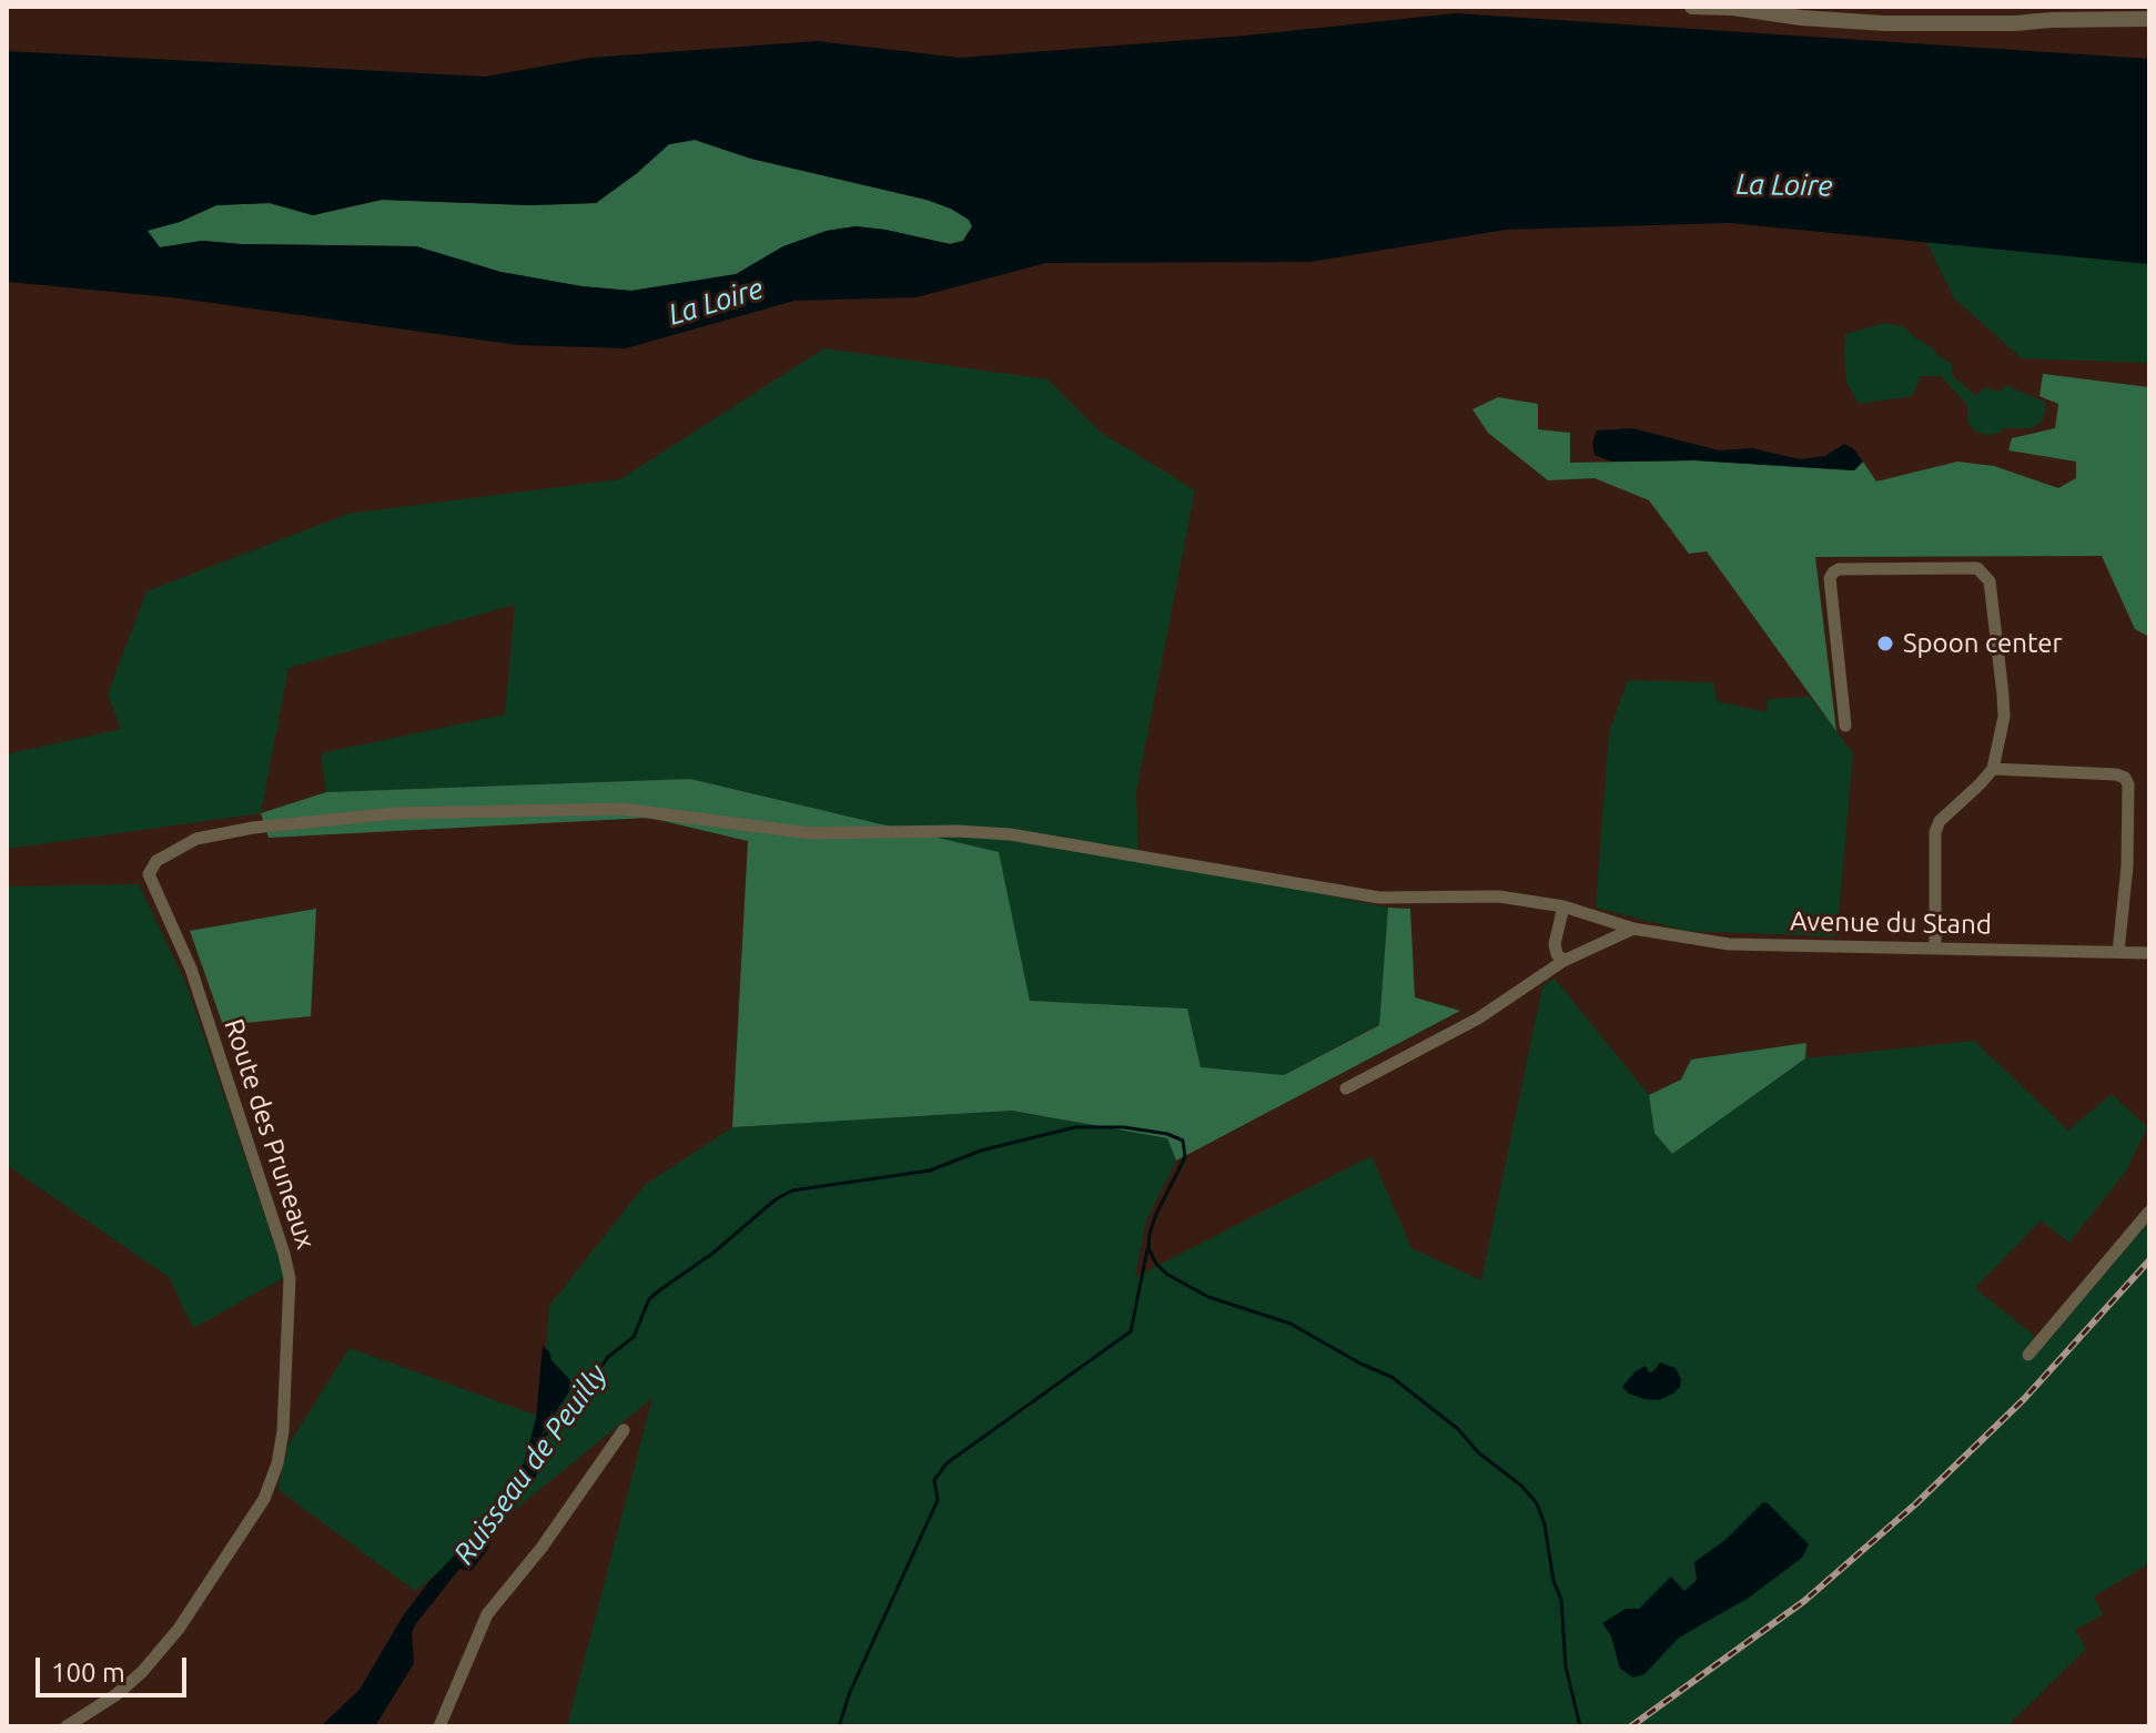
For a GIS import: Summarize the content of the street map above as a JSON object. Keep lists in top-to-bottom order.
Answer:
{
  "streets": {
    "street": ["Avenue du Stand", "Route des Pruneaux"]
  },
  "crossings": [
    ["Avenue du Stand", "Route des Pruneaux"]
  ],
  "water": ["La Loire", "Ruisseau de Peuilly"],
  "places": ["Spoon center"],
  "scale_bar": "100 m"
}
